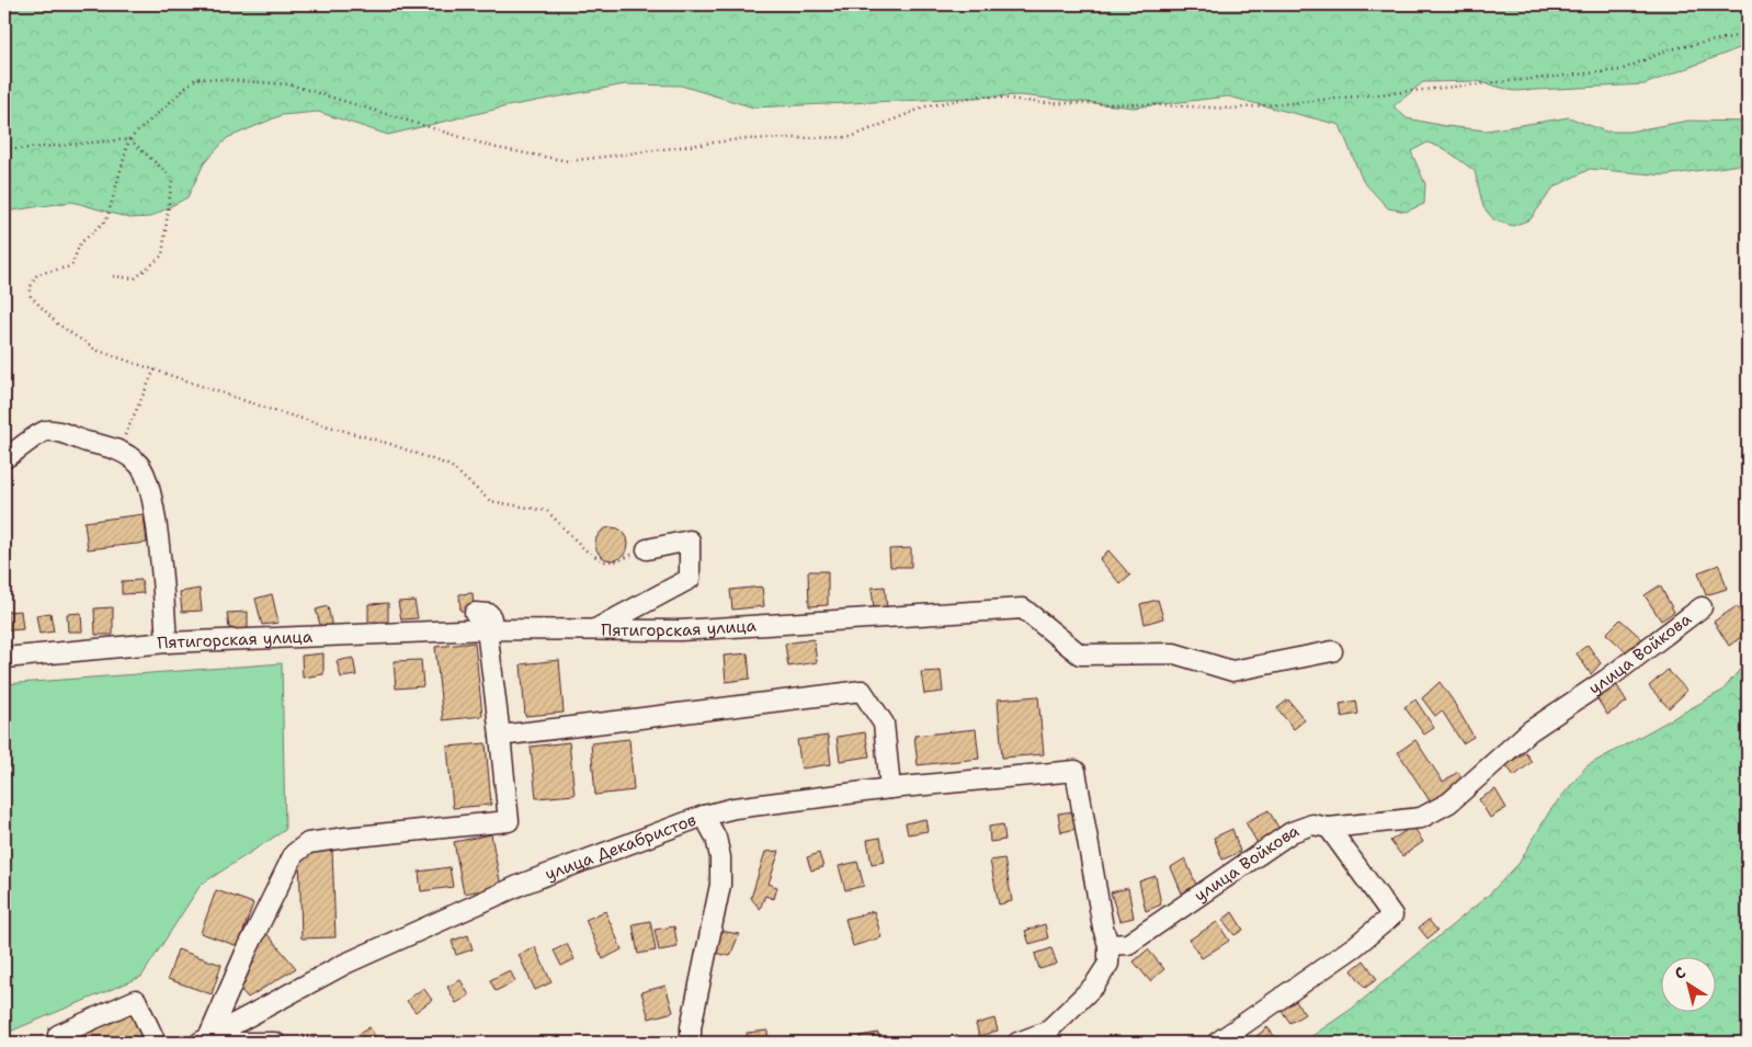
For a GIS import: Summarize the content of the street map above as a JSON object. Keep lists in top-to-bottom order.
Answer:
{
  "streets": {
    "street": ["Пятигорская улица", "улица Войкова", "улица Декабристов"]
  },
  "crossings": [
    ["улица Войкова", "улица Декабристов"]
  ],
  "north": "top left"
}
